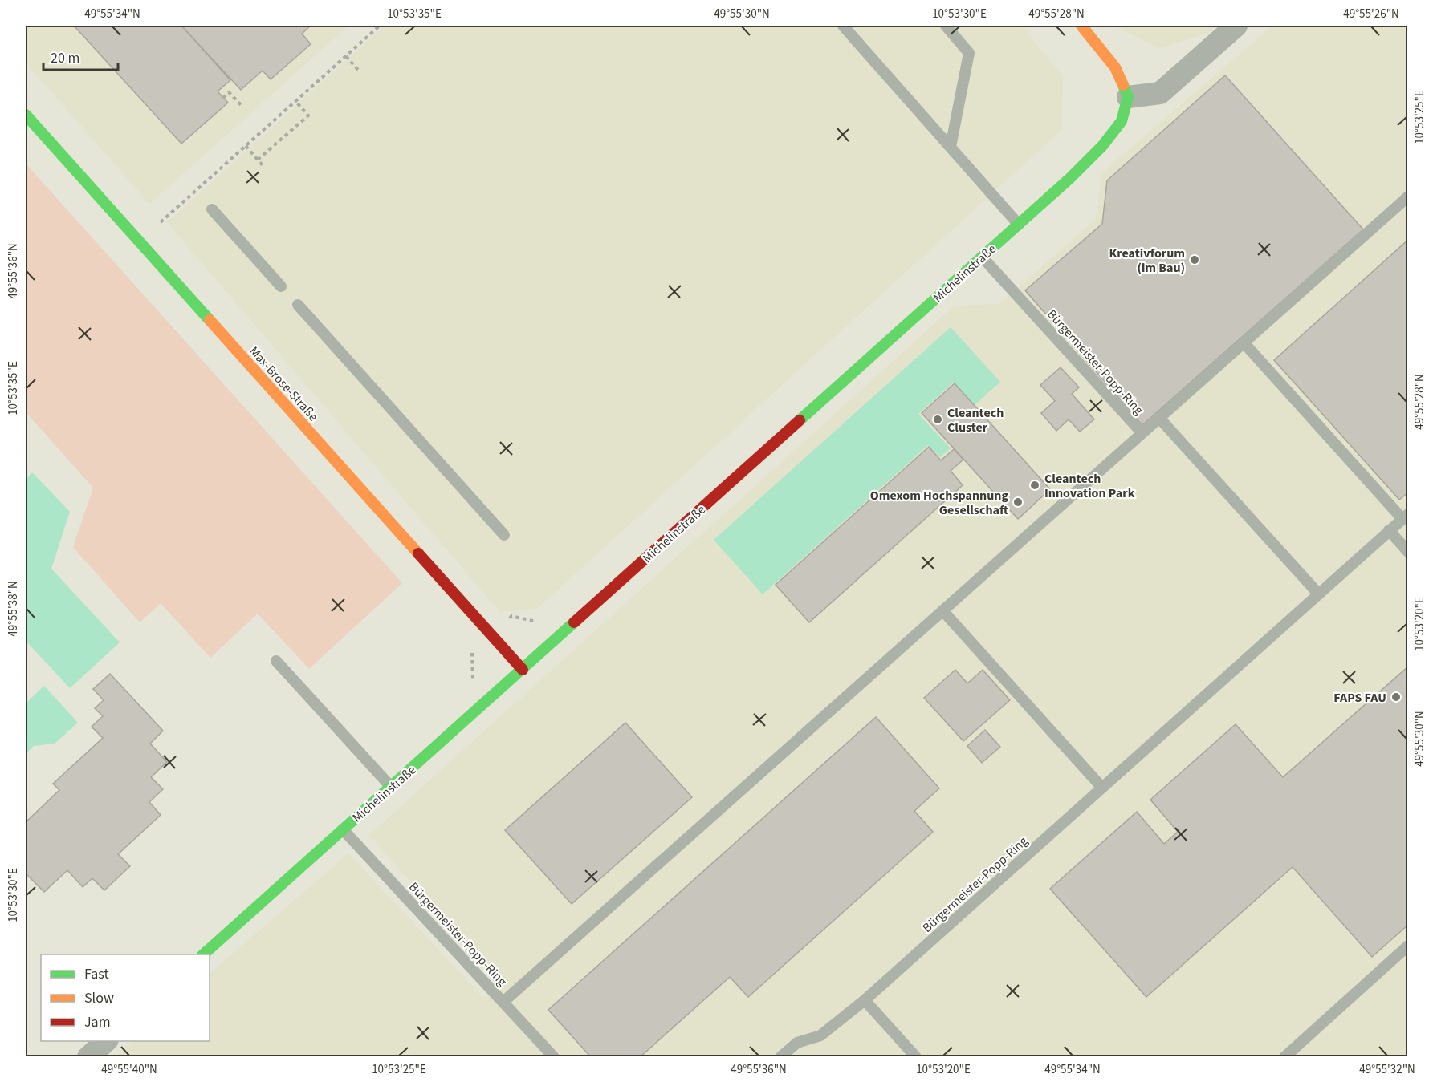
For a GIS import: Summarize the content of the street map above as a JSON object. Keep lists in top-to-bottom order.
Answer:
{
  "streets": {
    "street": ["Michelinstraße", "Max-Brose-Straße"],
    "lane": ["Bürgermeister-Popp-Ring"]
  },
  "crossings": [
    ["Michelinstraße", "Bürgermeister-Popp-Ring"],
    ["Michelinstraße", "Max-Brose-Straße"]
  ],
  "places": [
    "Kreativforum (im Bau)",
    "Cleantech Cluster",
    "Cleantech Innovation Park",
    "Omexom Hochspannung Gesellschaft",
    "FAPS FAU"
  ],
  "legend": ["Fast", "Slow", "Jam"],
  "scale_bar": "20 m",
  "coordinates": [
    "49°55'34\"N",
    "10°53'35\"E",
    "49°55'30\"N",
    "10°53'30\"E",
    "49°55'28\"N",
    "49°55'26\"N",
    "10°53'25\"E",
    "49°55'36\"N",
    "49°55'38\"N",
    "10°53'20\"E",
    "49°55'40\"N",
    "49°55'32\"N"
  ]
}
